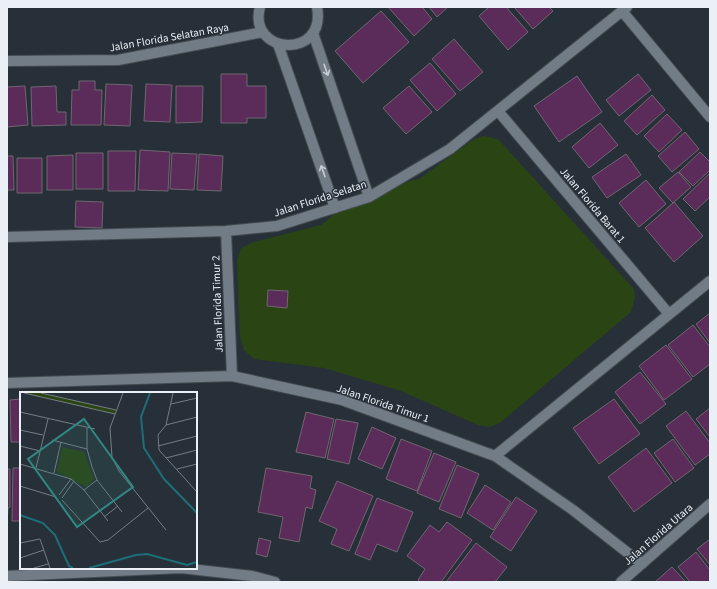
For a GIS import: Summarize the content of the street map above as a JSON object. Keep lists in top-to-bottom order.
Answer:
{
  "streets": {
    "street": [
      "Jalan Florida Selatan Raya",
      "Jalan Florida Selatan",
      "Jalan Florida Barat 1",
      "Jalan Florida Timur 2",
      "Jalan Florida Timur 1",
      "Jalan Florida Utara"
    ]
  },
  "crossings": [
    ["Jalan Florida Selatan", "Jalan Florida Barat 1"],
    ["Jalan Florida Selatan", "Jalan Florida Timur 2"],
    ["Jalan Florida Timur 2", "Jalan Florida Timur 1"],
    ["Jalan Florida Timur 1", "Jalan Florida Utara"]
  ]
}
